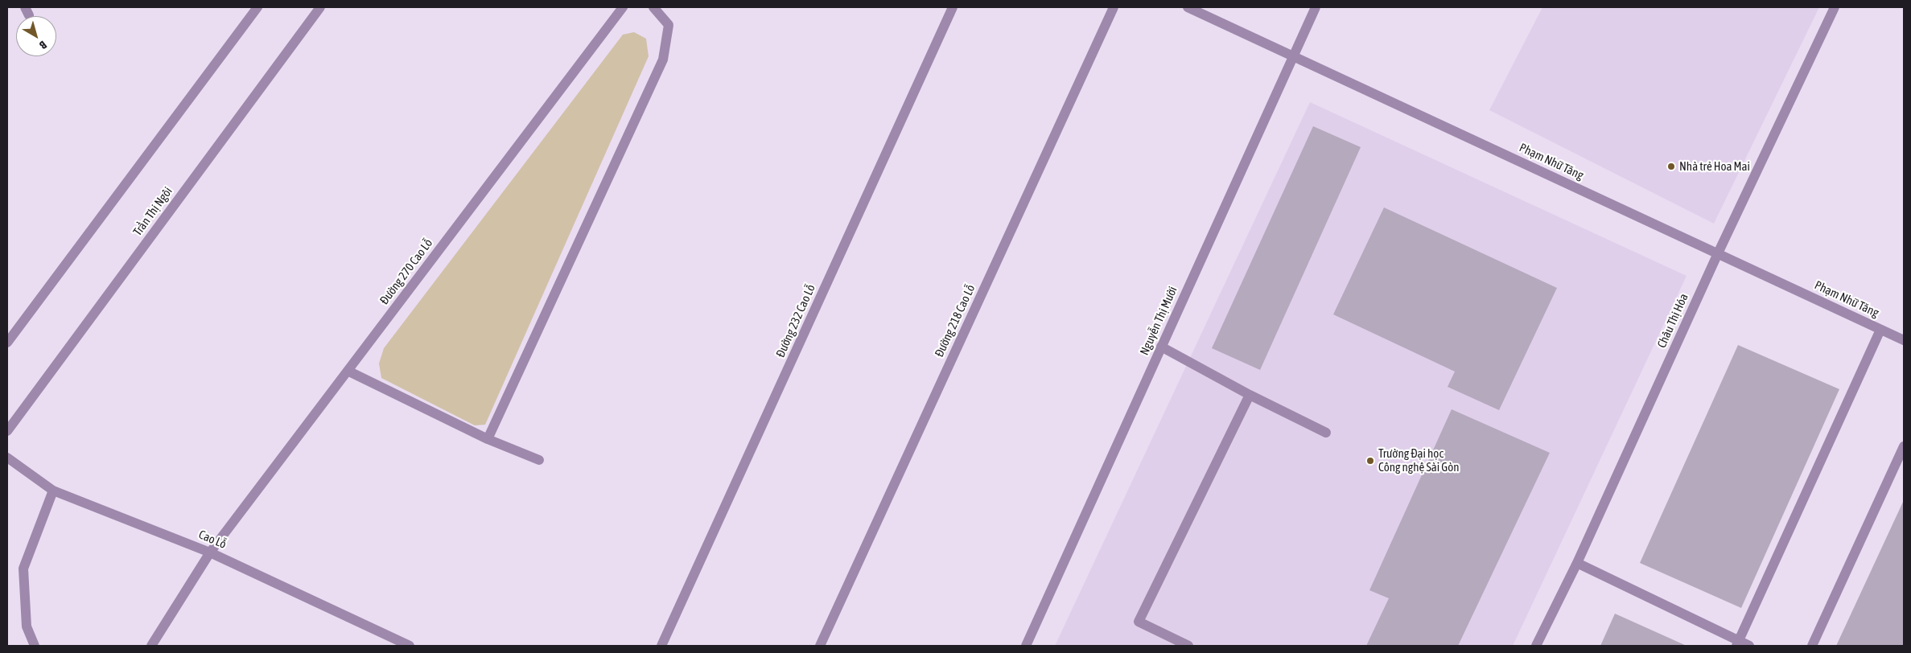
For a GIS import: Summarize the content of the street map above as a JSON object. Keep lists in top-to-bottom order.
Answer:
{
  "streets": {
    "street": [
      "Phạm Nhữ Tăng",
      "Trần Thị Ngôi",
      "Đường 270 Cao Lỗ",
      "Đường 232 Cao Lỗ",
      "Đường 218 Cao Lỗ",
      "Nguyễn Thị Mười",
      "Châu Thị Hóa",
      "Cao Lỗ"
    ]
  },
  "crossings": [
    ["Phạm Nhữ Tăng", "Nguyễn Thị Mười"],
    ["Phạm Nhữ Tăng", "Châu Thị Hóa"],
    ["Đường 270 Cao Lỗ", "Cao Lỗ"]
  ],
  "places": ["Nhà trẻ Hoa Mai", "Trường Đại học Công nghệ Sài Gòn"],
  "north": "bottom right"
}
